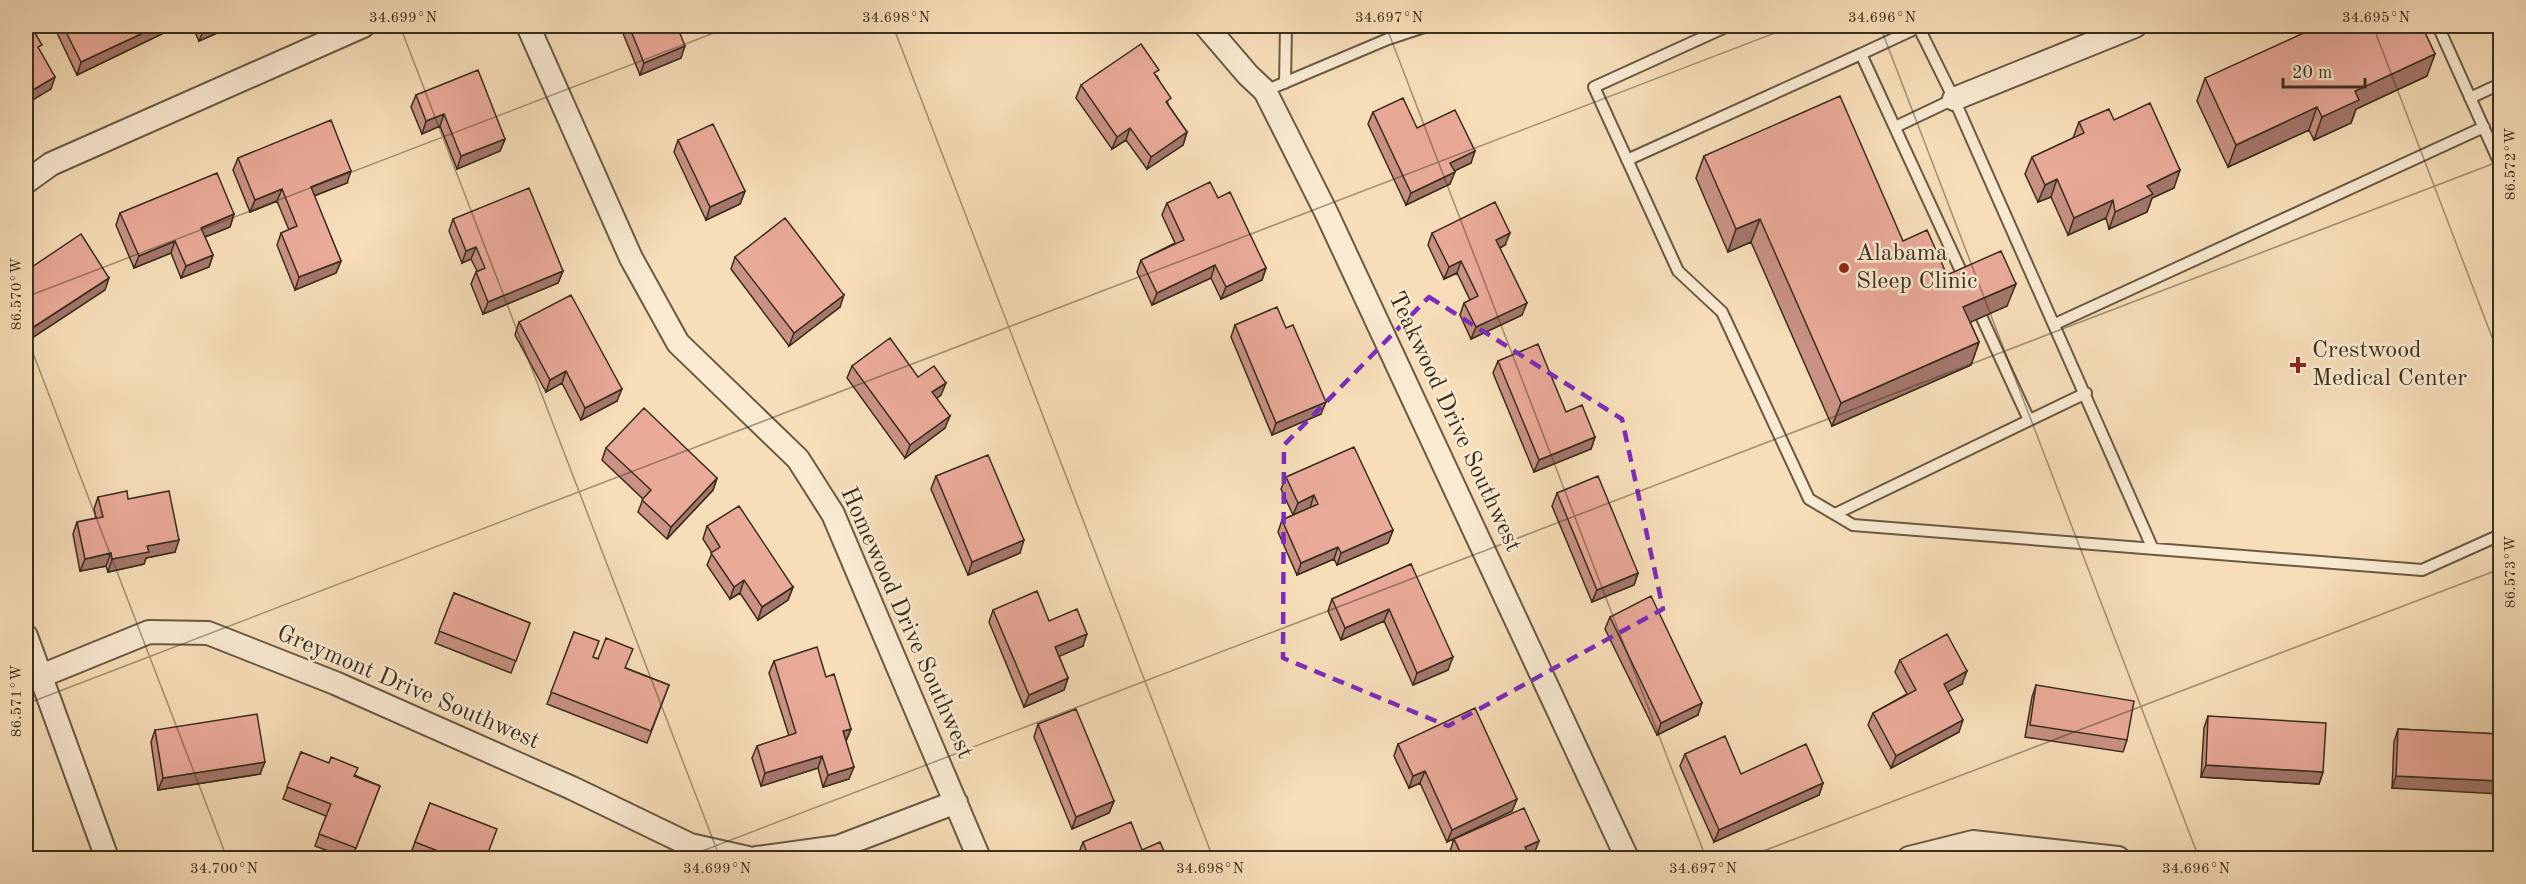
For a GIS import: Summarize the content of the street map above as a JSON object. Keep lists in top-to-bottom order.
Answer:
{
  "streets": {
    "street": ["Teakwood Drive Southwest", "Homewood Drive Southwest", "Greymont Drive Southwest"]
  },
  "places": {
    "other": ["Alabama Sleep Clinic"],
    "health": ["Crestwood Medical Center"]
  },
  "scale_bar": "20 m",
  "coordinates": [
    "34.699°N",
    "34.698°N",
    "34.697°N",
    "34.696°N",
    "34.695°N",
    "86.572°W",
    "86.570°W",
    "86.573°W",
    "86.571°W",
    "34.700°N"
  ]
}
